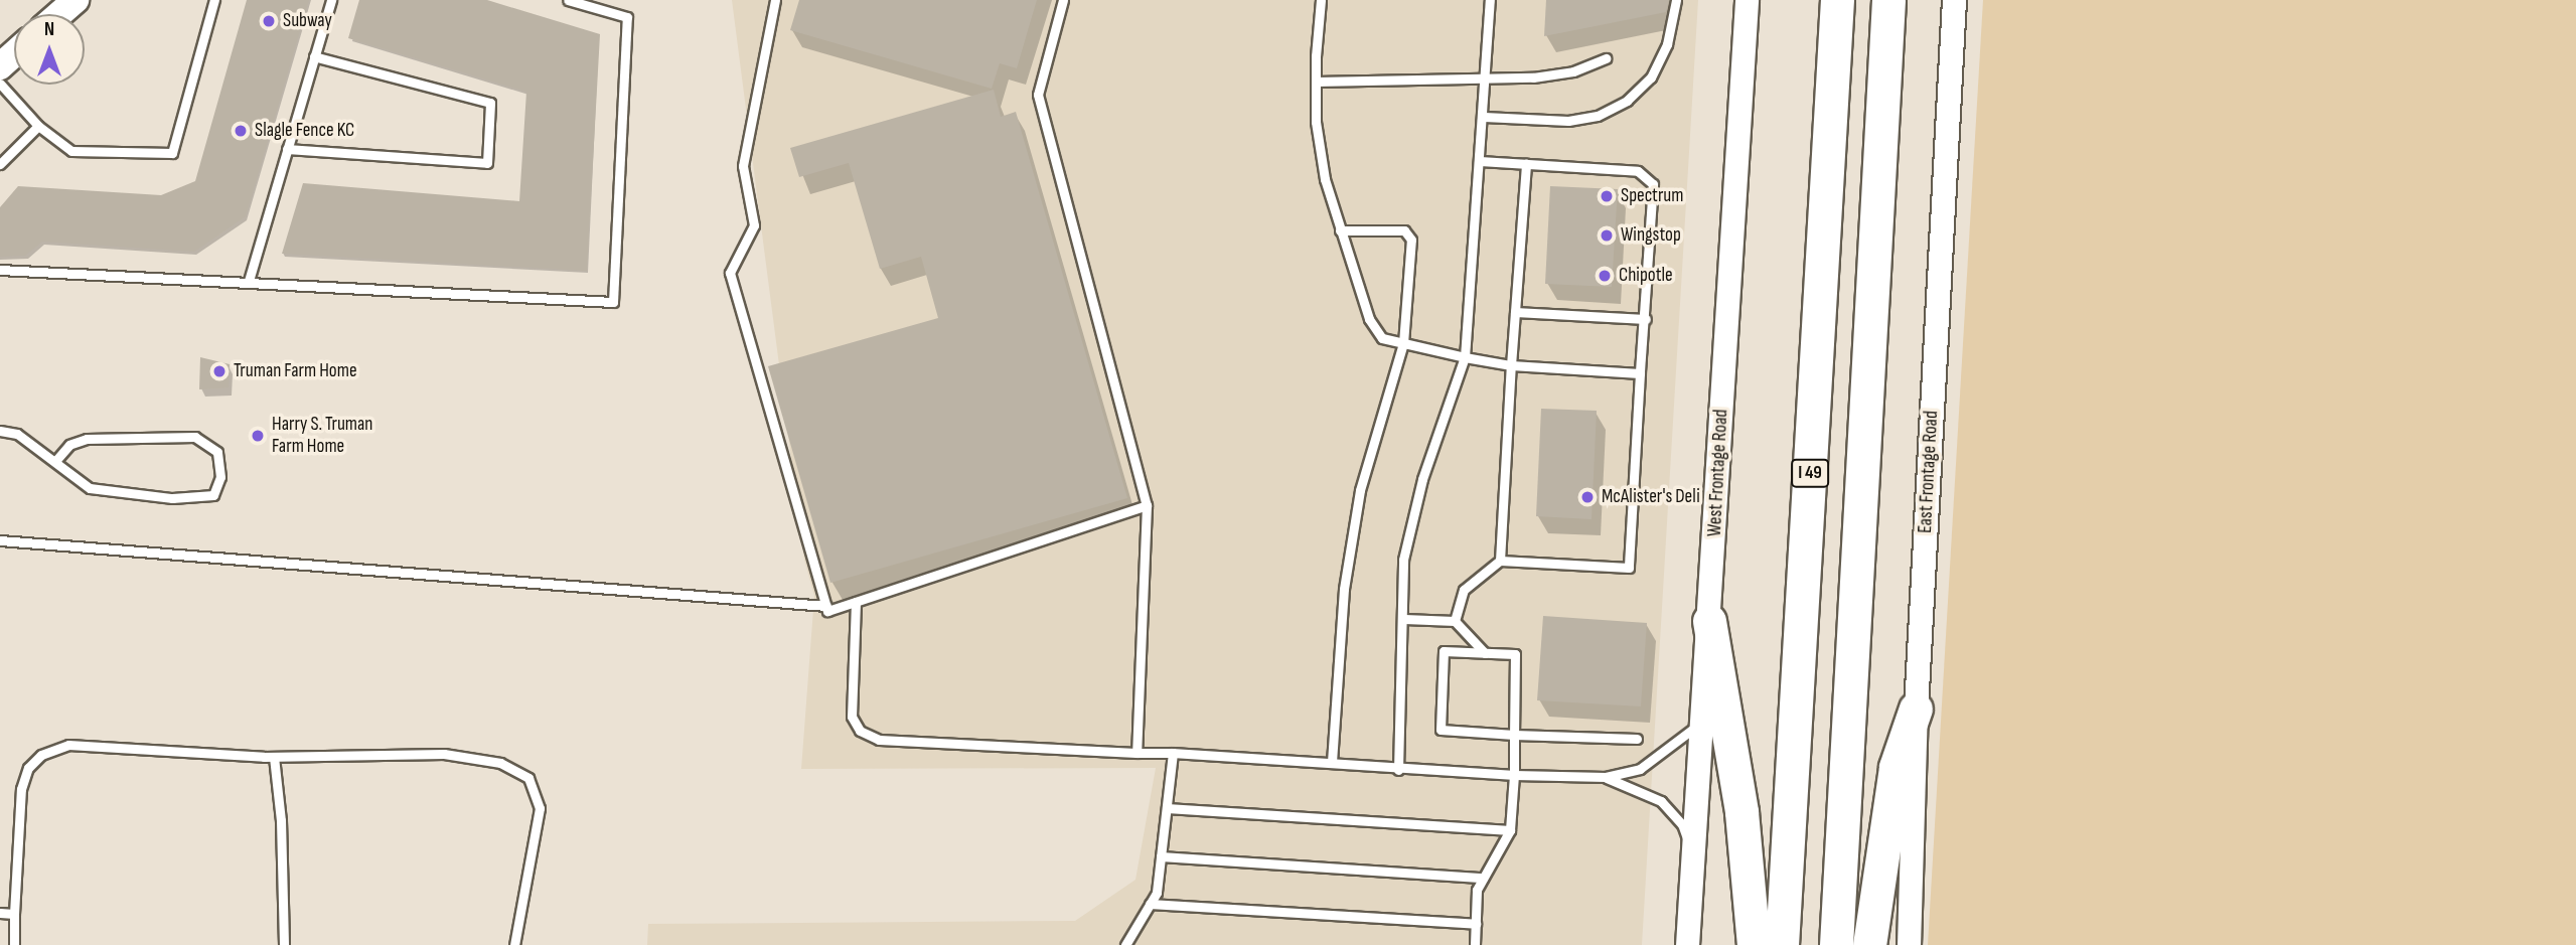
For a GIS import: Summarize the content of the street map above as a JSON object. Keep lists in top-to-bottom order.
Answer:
{
  "streets": {
    "highway": ["I 49"],
    "street": ["East Frontage Road", "West Frontage Road"]
  },
  "places": [
    "Subway",
    "Slagle Fence KC",
    "Spectrum",
    "Wingstop",
    "Chipotle",
    "Truman Farm Home",
    "Harry S. Truman Farm Home",
    "McAlister's Deli"
  ],
  "north": "top"
}
